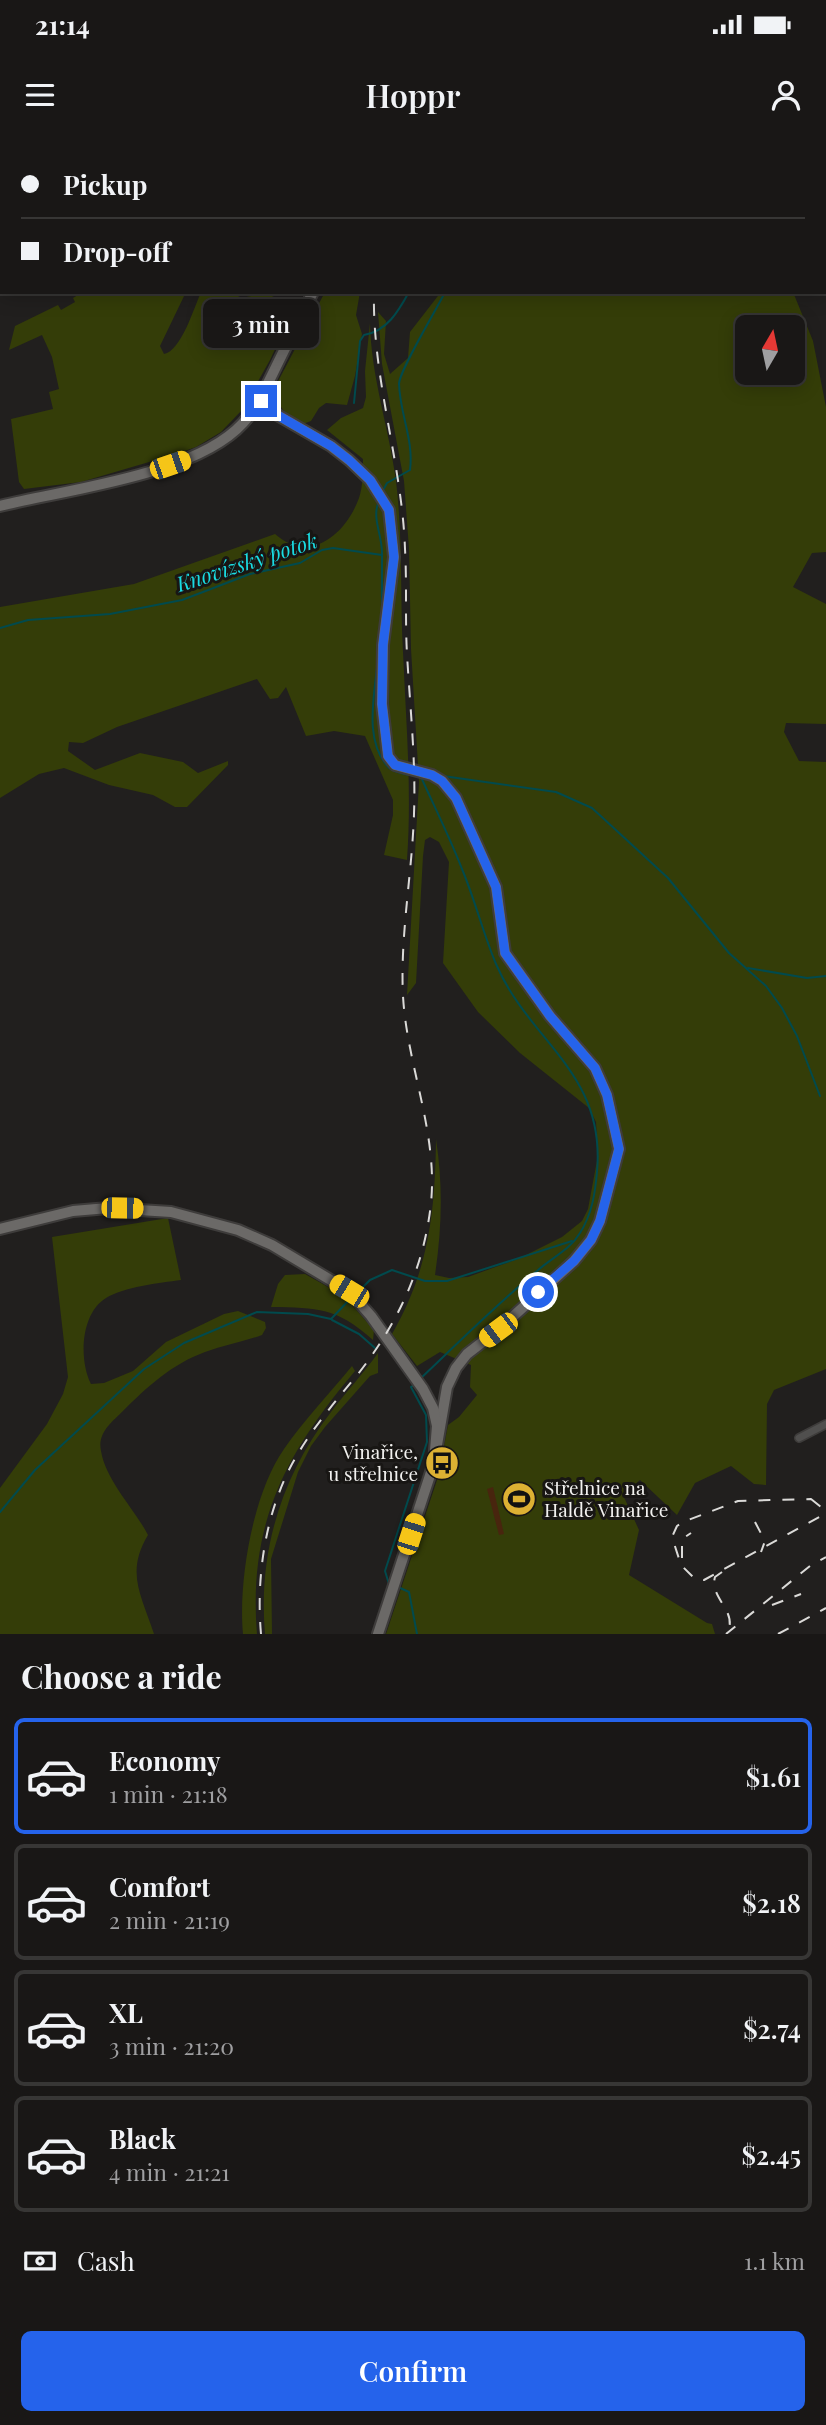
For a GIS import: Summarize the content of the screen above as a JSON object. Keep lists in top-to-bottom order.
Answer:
{
  "water": ["Knovízský potok"],
  "places": {
    "bus stop": ["Vinařice, u střelnice"],
    "sports": ["Střelnice na Haldě Vinařice"]
  },
  "north": "top",
  "page": {
    "status": "21:14",
    "header": "Hoppr",
    "banner": ["Pickup", "Drop-off"],
    "bubble": "3 min",
    "heading": "Choose a ride",
    "list": [
      {
        "name": "Economy",
        "note": "1 min · 21:18",
        "value": "$1.61"
      },
      {
        "name": "Comfort",
        "note": "2 min · 21:19",
        "value": "$2.18"
      },
      {
        "name": "XL",
        "note": "3 min · 21:20",
        "value": "$2.74"
      },
      {
        "name": "Black",
        "note": "4 min · 21:21",
        "value": "$2.45"
      }
    ],
    "pay": ["Cash", "1.1 km"],
    "buttons": "Confirm"
  }
}
